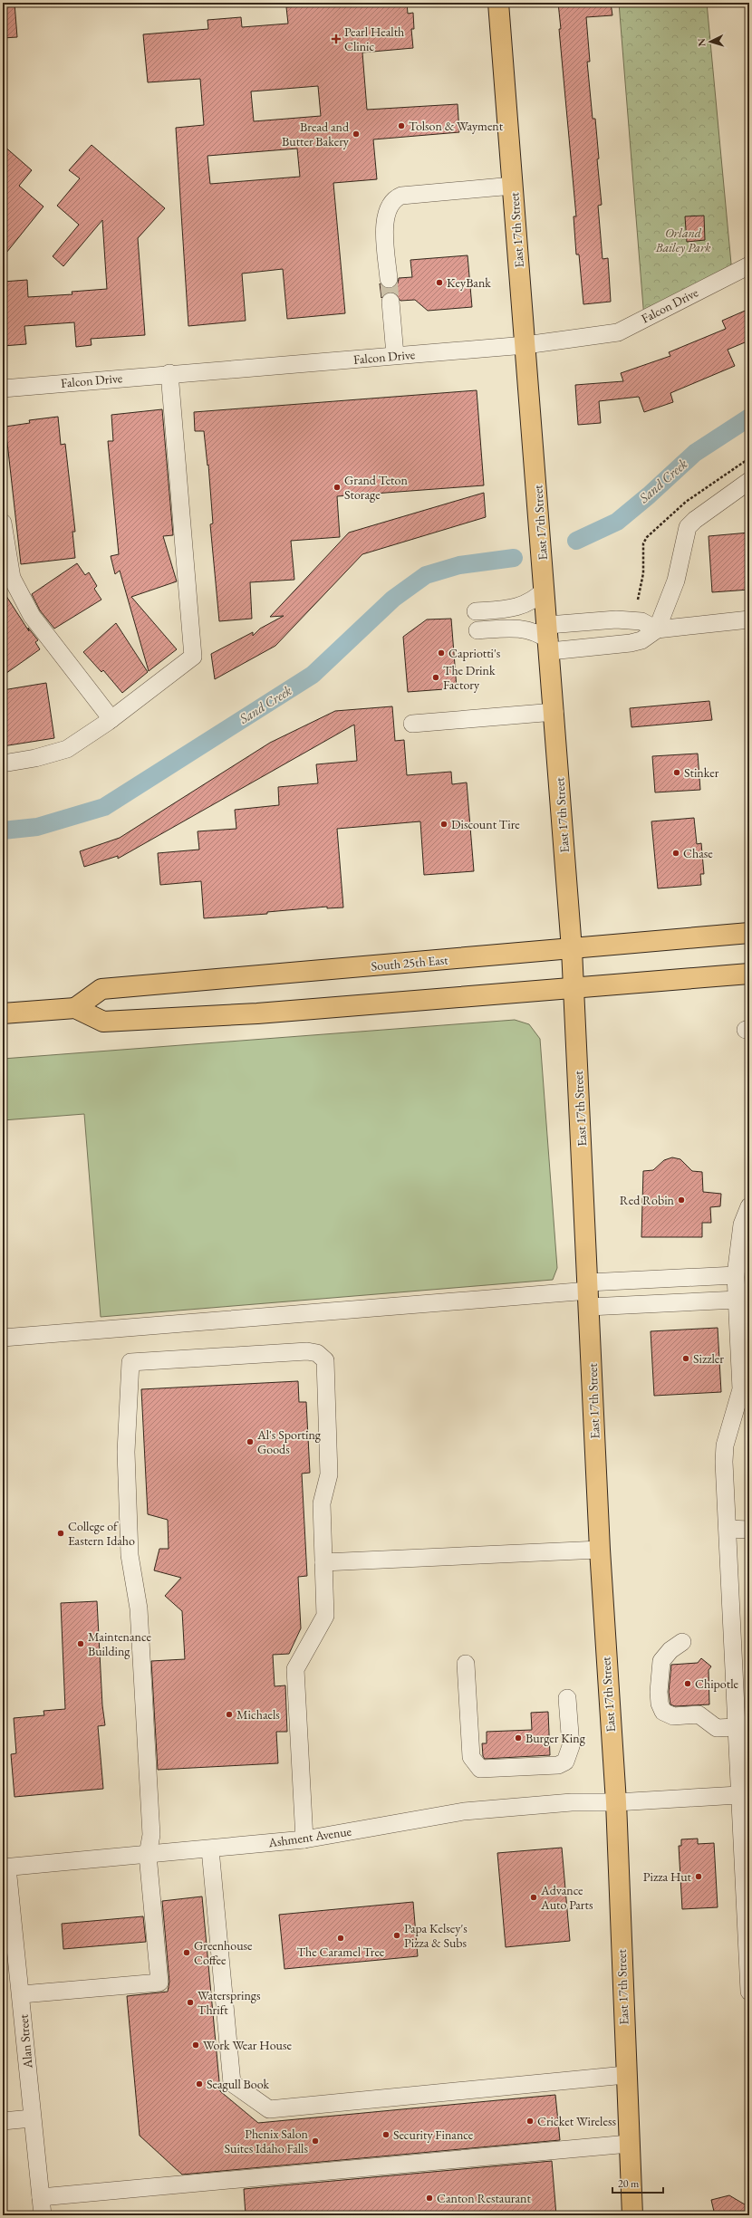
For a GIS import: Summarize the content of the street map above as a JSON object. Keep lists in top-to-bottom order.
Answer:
{
  "streets": {
    "main road": ["East 17th Street", "South 25th East"],
    "street": ["Falcon Drive", "Ashment Avenue", "Alan Street"]
  },
  "crossings": [
    ["East 17th Street", "Falcon Drive"],
    ["East 17th Street", "South 25th East"],
    ["East 17th Street", "Ashment Avenue"],
    ["Ashment Avenue", "Alan Street"]
  ],
  "water": ["Sand Creek"],
  "parks": ["Orland Bailey Park"],
  "places": {
    "health": ["Pearl Health Clinic"],
    "other": [
      "Tolson & Wayment",
      "Bread and Butter Bakery",
      "KeyBank",
      "Grand Teton Storage",
      "Capriotti's",
      "The Drink Factory",
      "Stinker",
      "Discount Tire",
      "Chase",
      "Red Robin",
      "Sizzler",
      "Al's Sporting Goods",
      "College of Eastern Idaho",
      "Maintenance Building",
      "Chipotle",
      "Michaels",
      "Burger King",
      "Pizza Hut",
      "Advance Auto Parts",
      "Papa Kelsey's Pizza & Subs",
      "The Caramel Tree",
      "Greenhouse Coffee",
      "Watersprings Thrift",
      "Work Wear House",
      "Seagull Book",
      "Cricket Wireless",
      "Security Finance",
      "Phenix Salon Suites Idaho Falls",
      "Canton Restaurant"
    ]
  },
  "scale_bar": "20 m",
  "north": "left"
}
